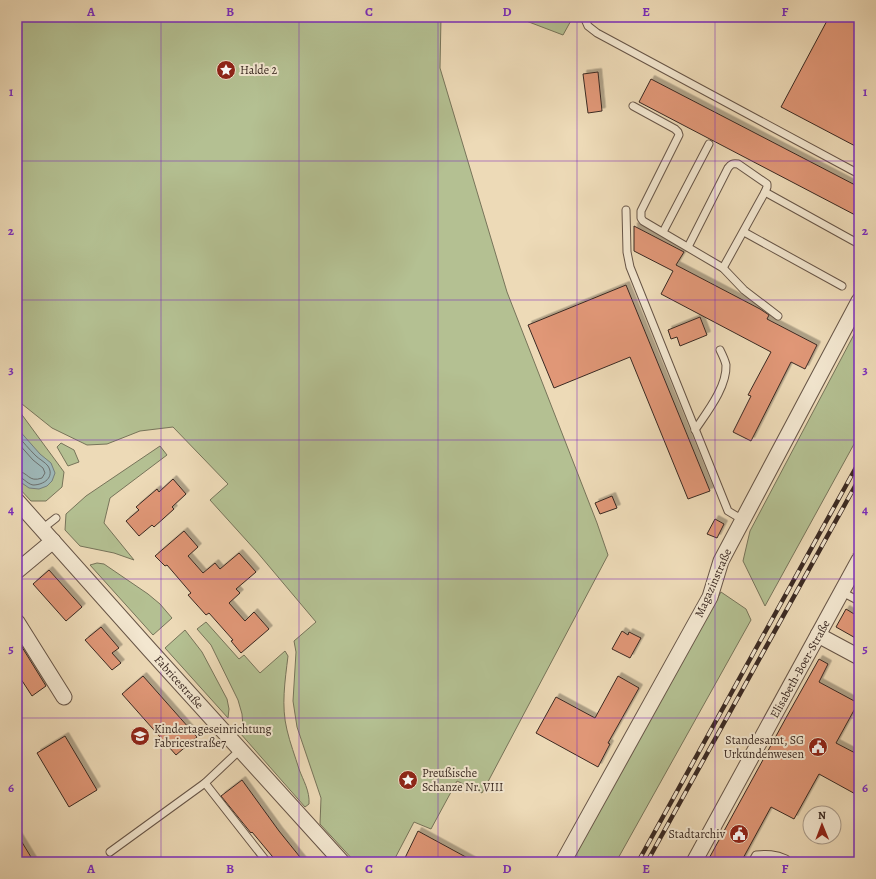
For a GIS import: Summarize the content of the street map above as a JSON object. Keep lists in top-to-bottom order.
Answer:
{
  "streets": {
    "street": ["Magazinstraße", "Elisabeth-Boer-Straße", "Fabricestraße"]
  },
  "places": {
    "place": ["Halde 2", "Preußische Schanze Nr. VIII"],
    "school or university": ["Kindertageseinrichtung Fabricestraße7"],
    "public building": ["Standesamt, SG Urkundenwesen", "Stadtarchiv"]
  },
  "north": "top",
  "grid": {
    "columns": [
      "A",
      "B",
      "C",
      "D",
      "E",
      "F"
    ],
    "rows": [
      "1",
      "2",
      "3",
      "4",
      "5",
      "6"
    ]
  }
}
